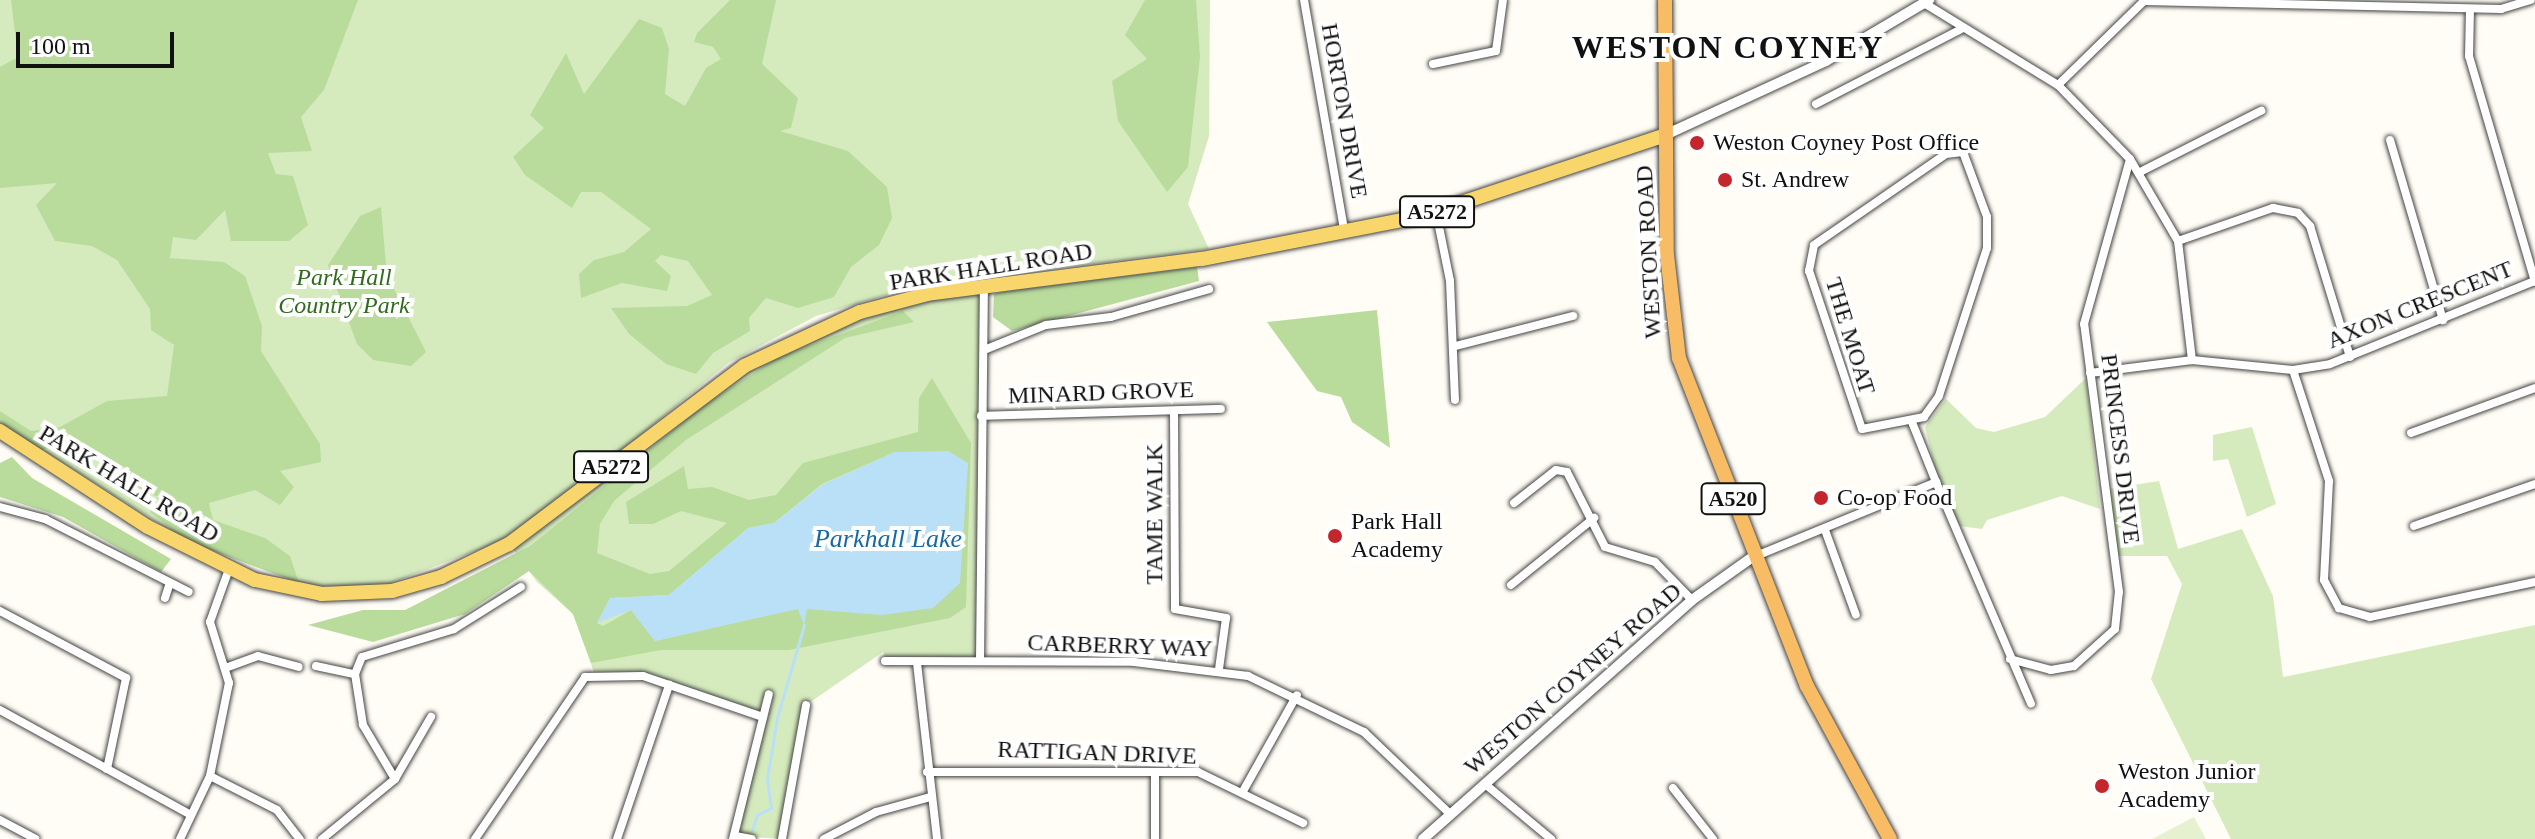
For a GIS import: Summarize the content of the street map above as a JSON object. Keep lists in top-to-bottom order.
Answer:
{
  "streets": {
    "highway": ["WESTON ROAD", "A520"],
    "main road": ["A5272", "PARK HALL ROAD"],
    "street": [
      "HORTON DRIVE",
      "AXON CRESCENT",
      "THE MOAT",
      "MINARD GROVE",
      "PRINCESS DRIVE",
      "TAME WALK",
      "CARBERRY WAY",
      "WESTON COYNEY ROAD",
      "RATTIGAN DRIVE"
    ]
  },
  "crossings": [
    ["HORTON DRIVE", "PARK HALL ROAD"],
    ["WESTON ROAD", "PARK HALL ROAD"],
    ["WESTON ROAD", "WESTON COYNEY ROAD"],
    ["AXON CRESCENT", "PRINCESS DRIVE"],
    ["MINARD GROVE", "TAME WALK"],
    ["TAME WALK", "CARBERRY WAY"],
    ["CARBERRY WAY", "WESTON COYNEY ROAD"]
  ],
  "districts": ["WESTON COYNEY"],
  "water": ["Parkhall Lake"],
  "parks": ["Park Hall Country Park"],
  "places": [
    "Weston Coyney Post Office",
    "St. Andrew",
    "Co-op Food",
    "Park Hall Academy",
    "Weston Junior Academy"
  ],
  "scale_bar": "100 m"
}
